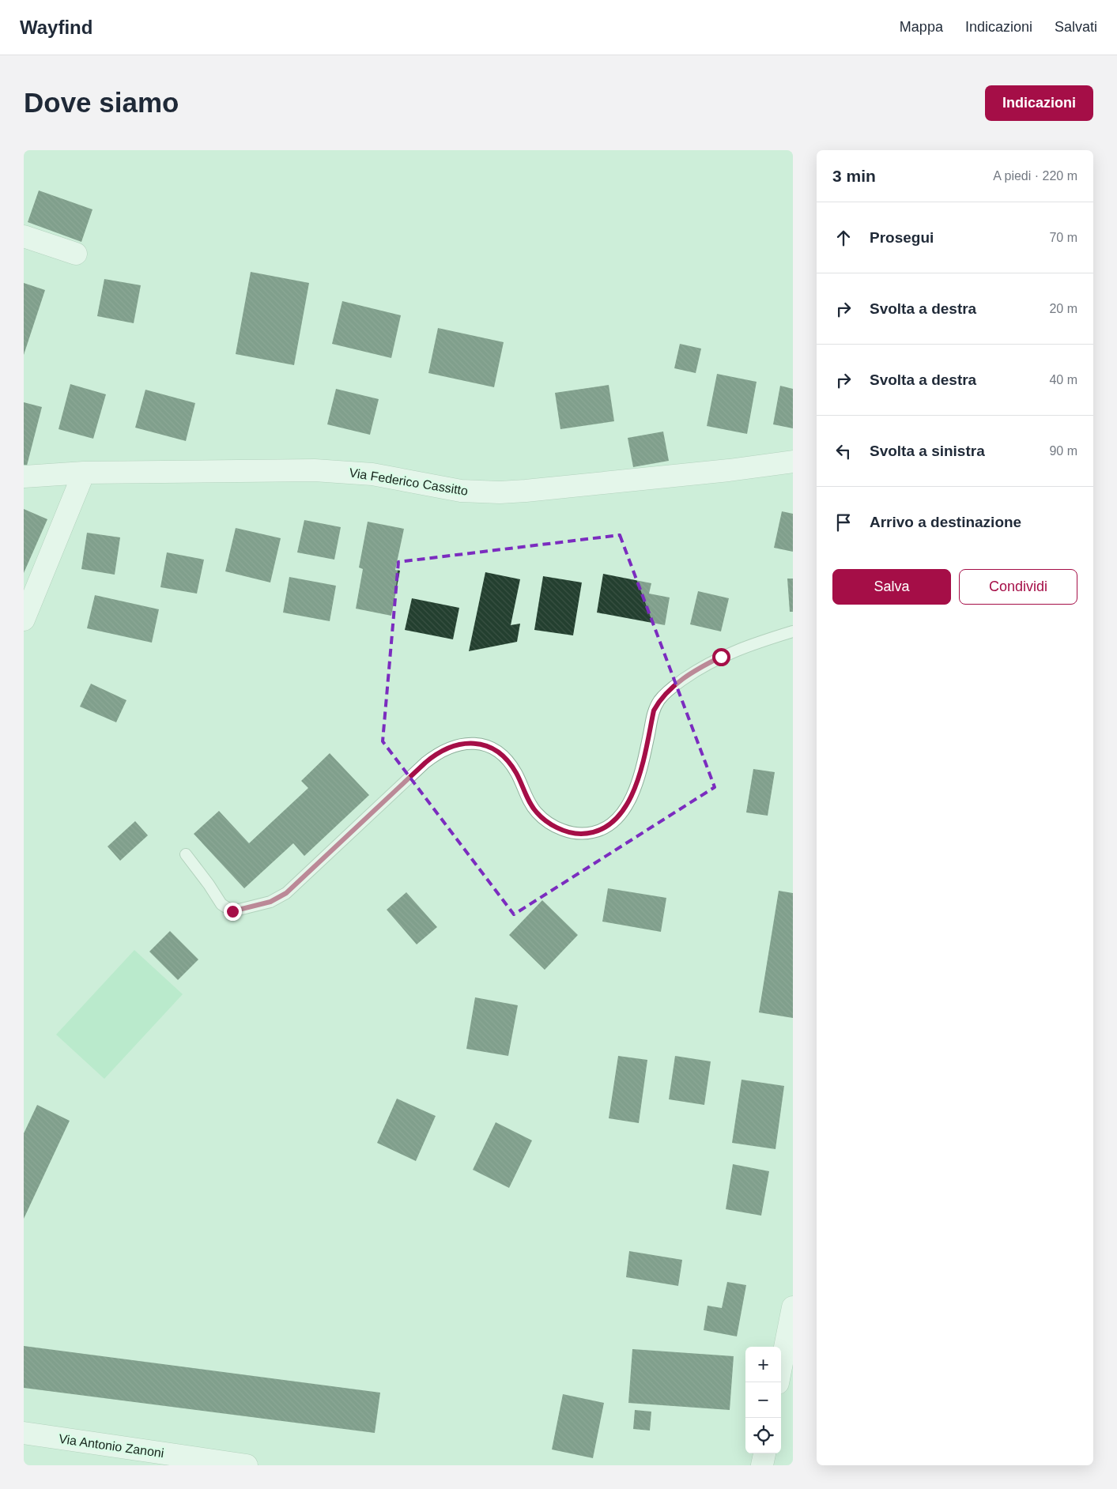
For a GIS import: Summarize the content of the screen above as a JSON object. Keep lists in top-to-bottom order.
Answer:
{
  "streets": {
    "street": ["Via Federico Cassitto", "Via Antonio Zanoni"]
  },
  "page": {
    "header": "Wayfind",
    "nav": ["Mappa", "Indicazioni", "Salvati"],
    "buttons": [
      "Indicazioni",
      ["Salva", "Condividi"]
    ],
    "title": "Dove siamo",
    "heading": ["3 min", "A piedi · 220 m"],
    "list": [
      ["Prosegui", "70 m"],
      ["Svolta a destra", "20 m"],
      ["Svolta a destra", "40 m"],
      ["Svolta a sinistra", "90 m"],
      "Arrivo a destinazione"
    ],
    "map_buttons": ["+", "−"]
  }
}
